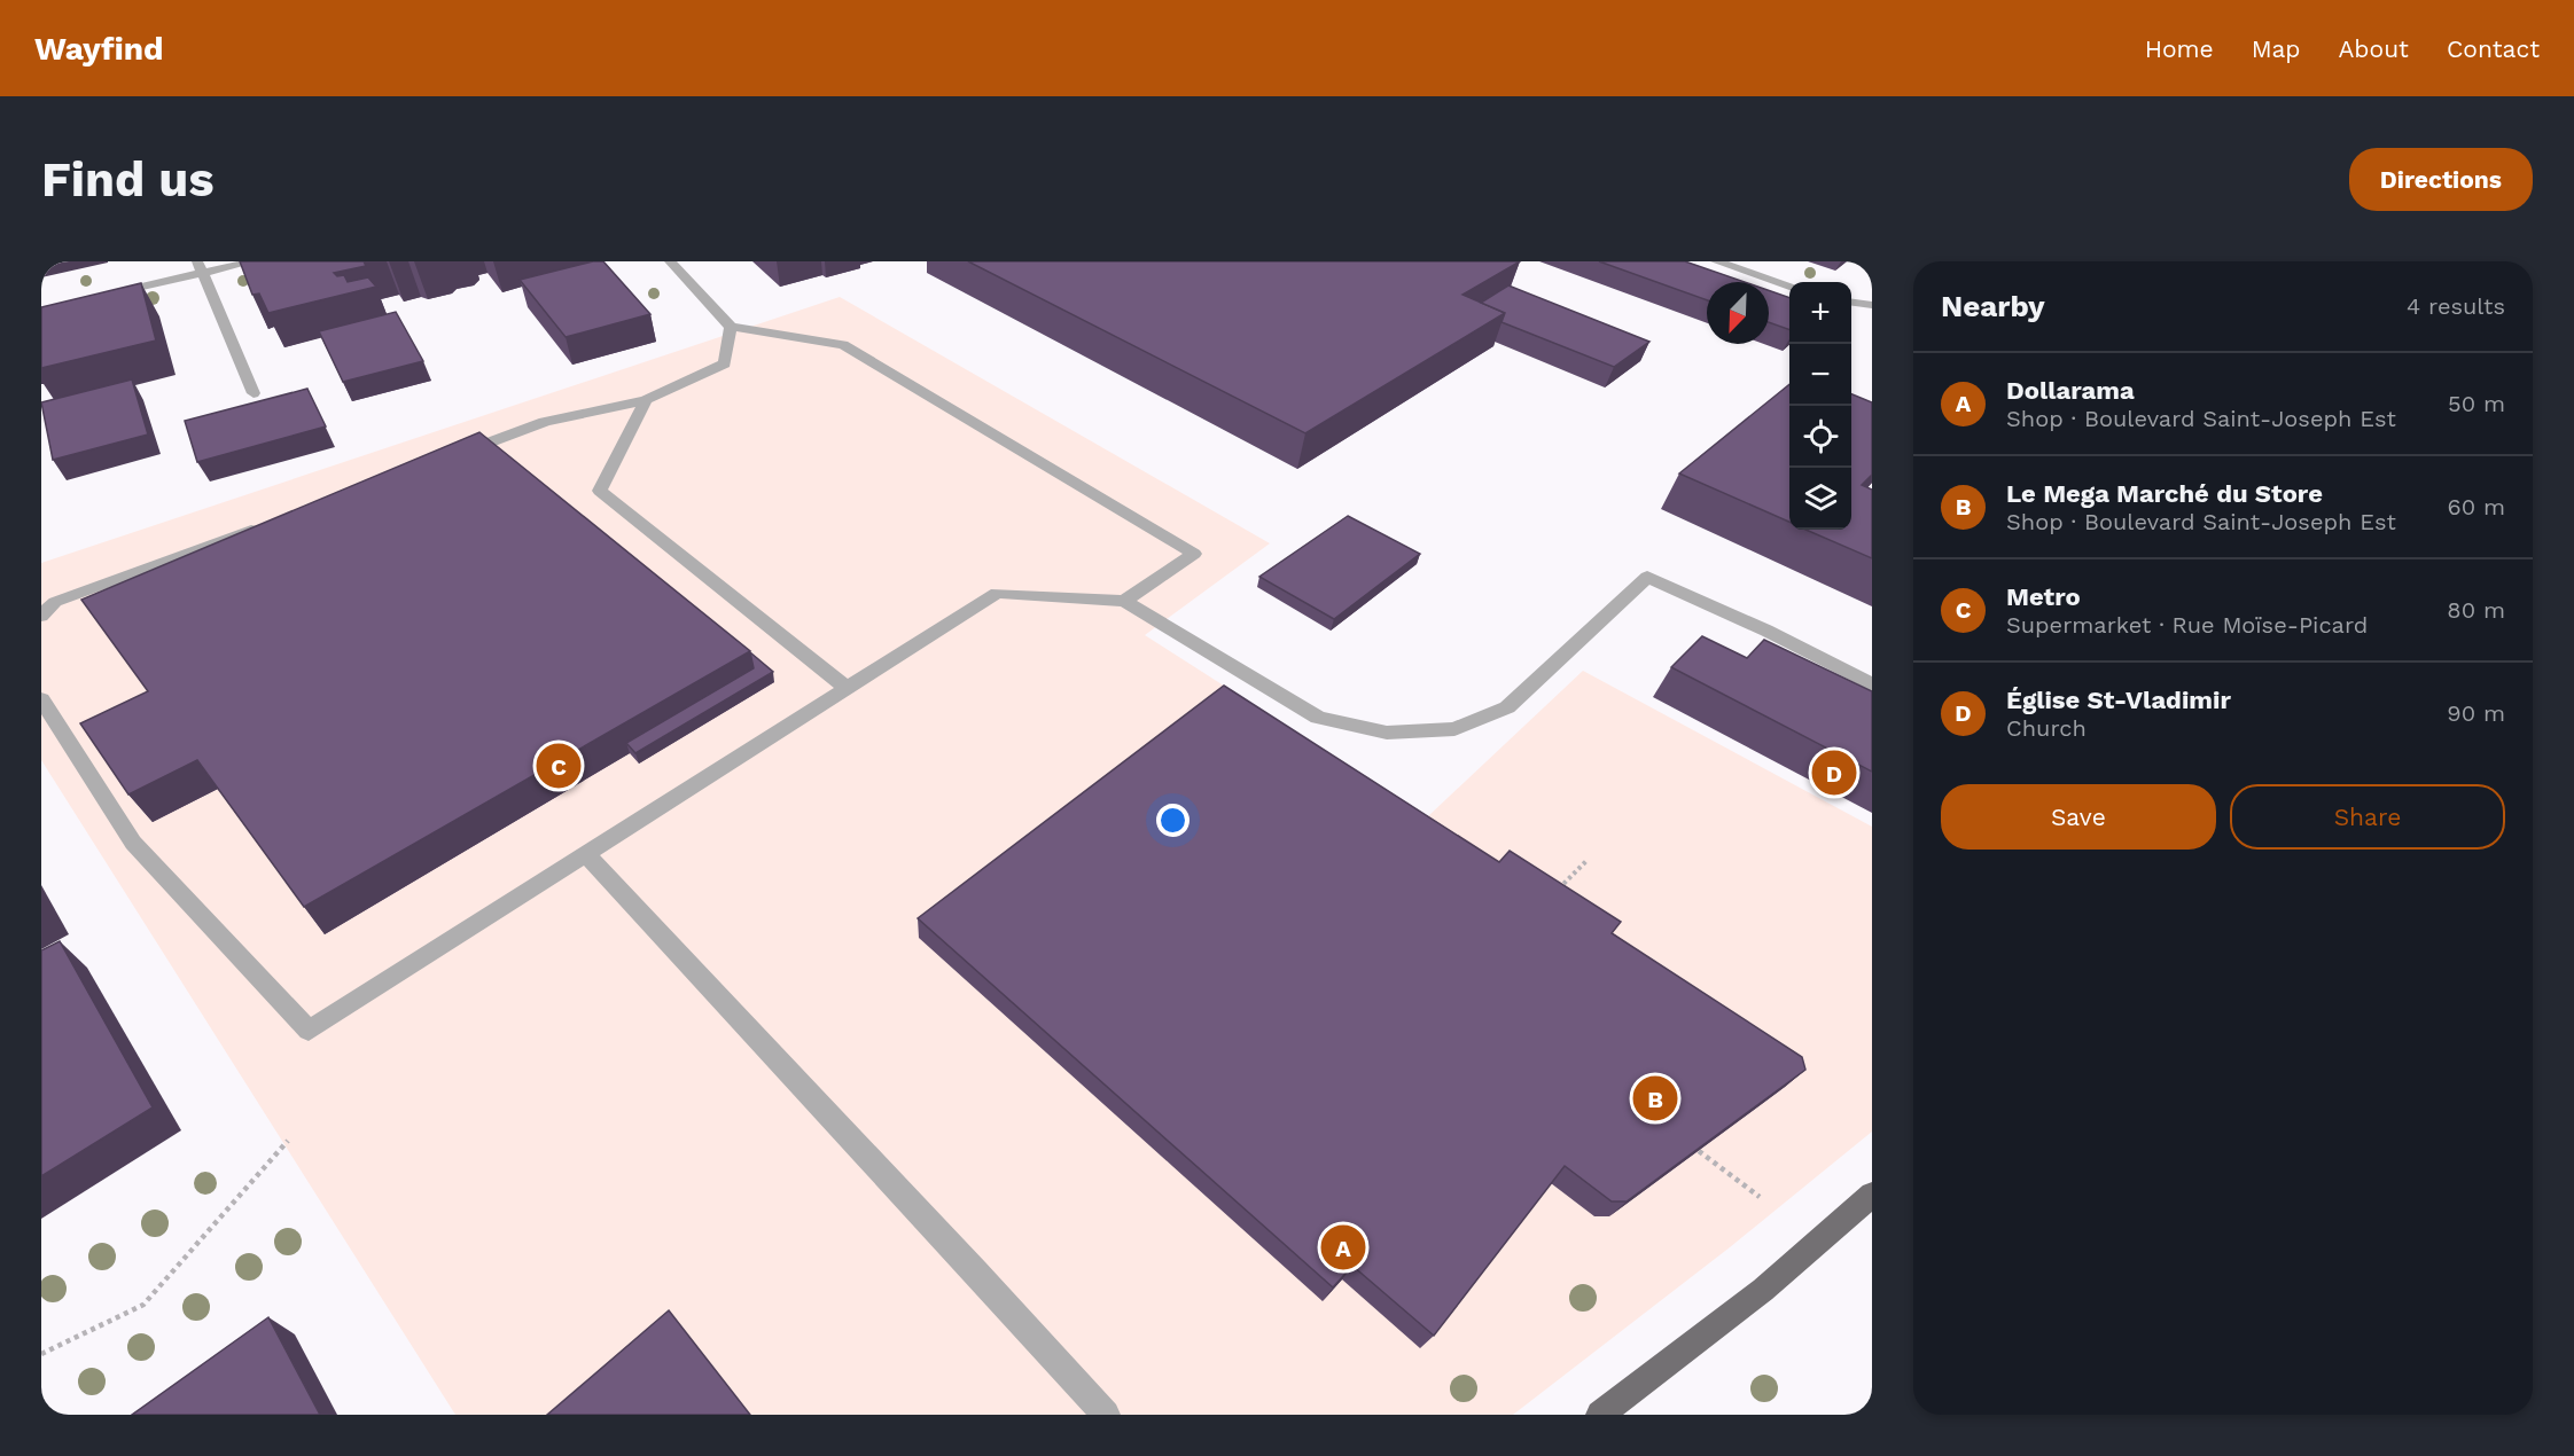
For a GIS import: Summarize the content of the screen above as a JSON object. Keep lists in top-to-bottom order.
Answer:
{
  "north": "bottom left",
  "page": {
    "header": "Wayfind",
    "nav": [
      "Home",
      "Map",
      "About",
      "Contact"
    ],
    "buttons": [
      "Directions",
      ["Save", "Share"]
    ],
    "title": "Find us",
    "heading": ["Nearby", "4 results"],
    "map_buttons": ["+", "−"],
    "list": [
      {
        "mark": "A",
        "name": "Dollarama",
        "note": "Shop · Boulevard Saint-Joseph Est",
        "value": "50 m"
      },
      {
        "mark": "B",
        "name": "Le Mega Marché du Store",
        "note": "Shop · Boulevard Saint-Joseph Est",
        "value": "60 m"
      },
      {
        "mark": "C",
        "name": "Metro",
        "note": "Supermarket · Rue Moïse-Picard",
        "value": "80 m"
      },
      {
        "mark": "D",
        "name": "Église St-Vladimir",
        "note": "Church",
        "value": "90 m"
      }
    ],
    "pins": [
      "C",
      "D",
      "B",
      "A"
    ]
  }
}
